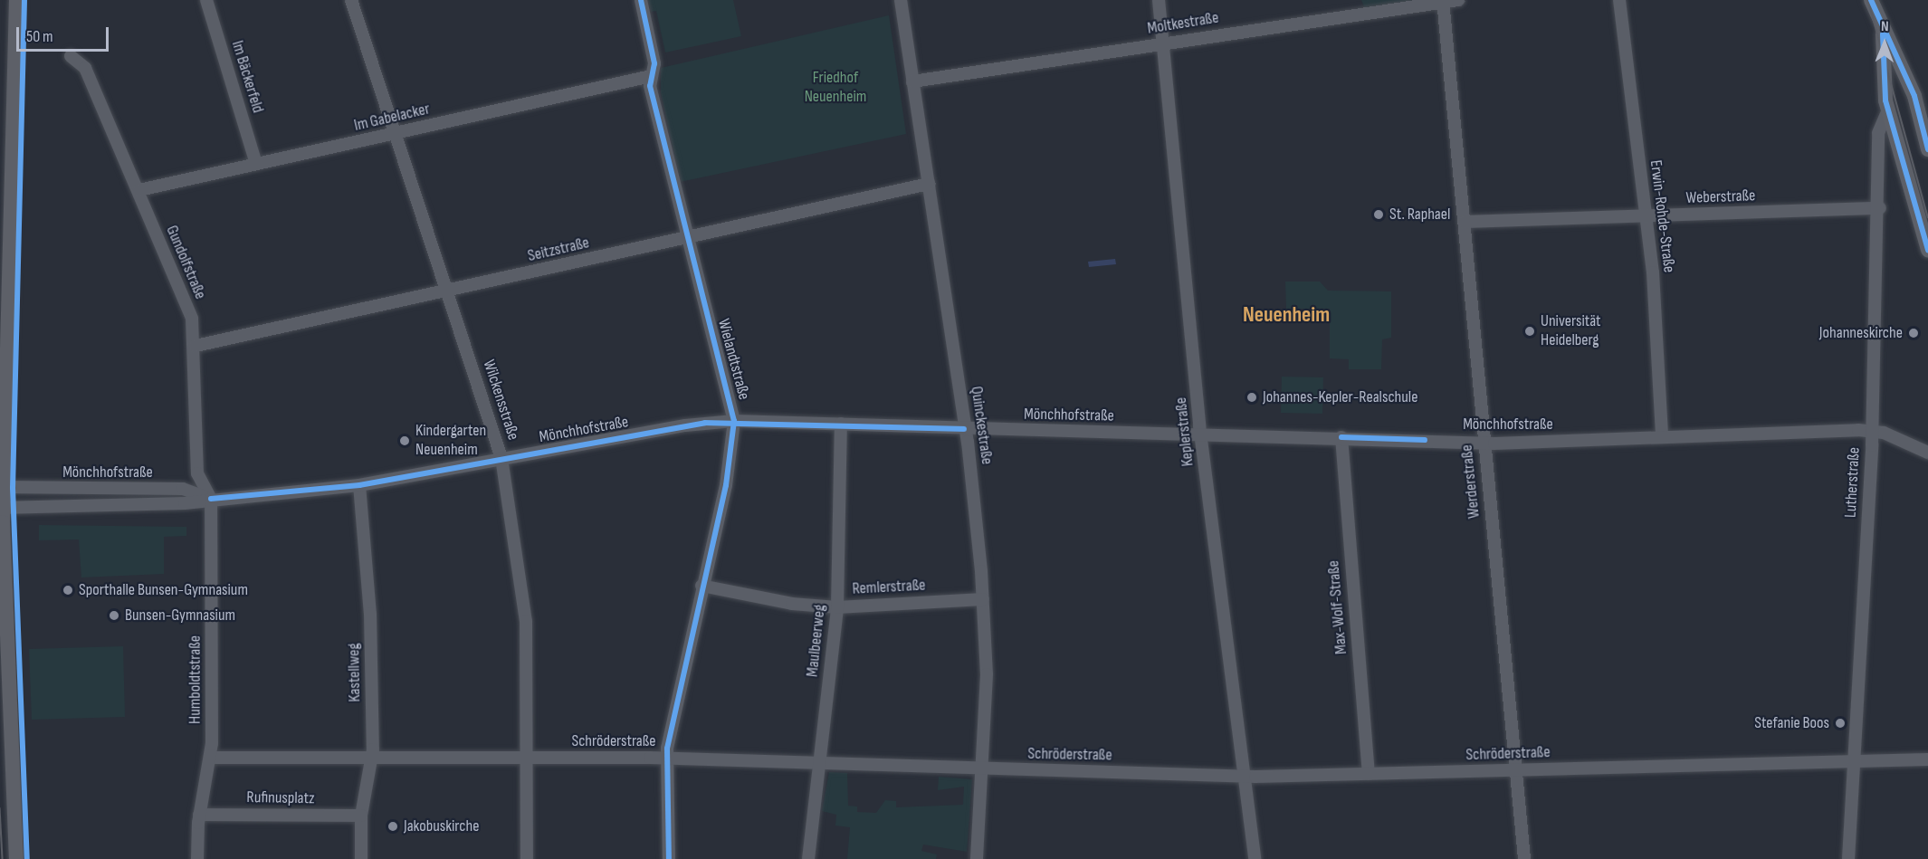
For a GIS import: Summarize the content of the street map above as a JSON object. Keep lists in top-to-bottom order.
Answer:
{
  "streets": {
    "street": [
      "Moltkestraße",
      "Im Bäckerfeld",
      "Im Gabelacker",
      "Weberstraße",
      "Erwin-Rohde-Straße",
      "Seitzstraße",
      "Gundolfstraße",
      "Wielandtstraße",
      "Wilckensstraße",
      "Mönchhofstraße",
      "Quinckestraße",
      "Keplerstraße",
      "Werderstraße",
      "Lutherstraße",
      "Remlerstraße",
      "Max-Wolf-Straße",
      "Maulbeerweg",
      "Kastellweg",
      "Humboldtstraße",
      "Schröderstraße",
      "Rufinusplatz"
    ]
  },
  "crossings": [
    ["Moltkestraße", "Quinckestraße"],
    ["Moltkestraße", "Keplerstraße"],
    ["Moltkestraße", "Werderstraße"],
    ["Im Bäckerfeld", "Im Gabelacker"],
    ["Im Gabelacker", "Gundolfstraße"],
    ["Im Gabelacker", "Wielandtstraße"],
    ["Im Gabelacker", "Wilckensstraße"],
    ["Weberstraße", "Erwin-Rohde-Straße"],
    ["Weberstraße", "Werderstraße"],
    ["Weberstraße", "Lutherstraße"],
    ["Erwin-Rohde-Straße", "Mönchhofstraße"],
    ["Seitzstraße", "Gundolfstraße"],
    ["Seitzstraße", "Wielandtstraße"],
    ["Seitzstraße", "Wilckensstraße"],
    ["Seitzstraße", "Quinckestraße"],
    ["Gundolfstraße", "Mönchhofstraße"],
    ["Gundolfstraße", "Humboldtstraße"],
    ["Wielandtstraße", "Mönchhofstraße"],
    ["Wielandtstraße", "Remlerstraße"],
    ["Wielandtstraße", "Schröderstraße"],
    ["Wilckensstraße", "Mönchhofstraße"],
    ["Wilckensstraße", "Schröderstraße"],
    ["Mönchhofstraße", "Quinckestraße"],
    ["Mönchhofstraße", "Keplerstraße"],
    ["Mönchhofstraße", "Werderstraße"],
    ["Mönchhofstraße", "Lutherstraße"],
    ["Mönchhofstraße", "Max-Wolf-Straße"],
    ["Mönchhofstraße", "Maulbeerweg"],
    ["Mönchhofstraße", "Kastellweg"],
    ["Mönchhofstraße", "Humboldtstraße"],
    ["Quinckestraße", "Remlerstraße"],
    ["Quinckestraße", "Schröderstraße"],
    ["Keplerstraße", "Schröderstraße"],
    ["Werderstraße", "Schröderstraße"],
    ["Lutherstraße", "Schröderstraße"],
    ["Remlerstraße", "Maulbeerweg"],
    ["Max-Wolf-Straße", "Schröderstraße"],
    ["Maulbeerweg", "Schröderstraße"],
    ["Kastellweg", "Schröderstraße"],
    ["Kastellweg", "Rufinusplatz"],
    ["Humboldtstraße", "Schröderstraße"],
    ["Humboldtstraße", "Rufinusplatz"]
  ],
  "districts": ["Neuenheim"],
  "parks": ["Friedhof Neuenheim"],
  "places": [
    "St. Raphael",
    "Universität Heidelberg",
    "Johanneskirche",
    "Johannes-Kepler-Realschule",
    "Kindergarten Neuenheim",
    "Sporthalle Bunsen-Gymnasium",
    "Bunsen-Gymnasium",
    "Stefanie Boos",
    "Jakobuskirche"
  ],
  "scale_bar": "50 m",
  "north": "top"
}
